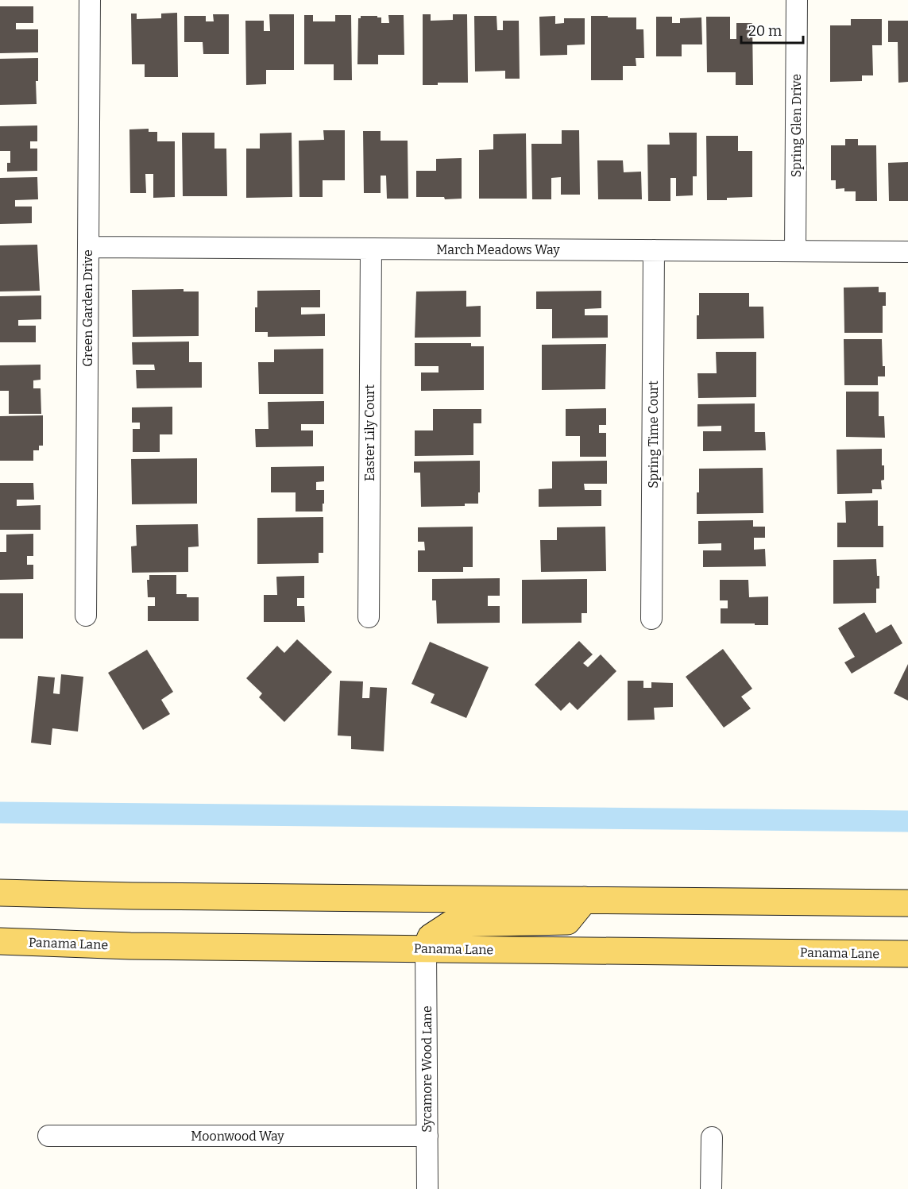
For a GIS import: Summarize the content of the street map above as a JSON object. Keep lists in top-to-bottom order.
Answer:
{
  "streets": {
    "main road": ["Panama Lane"],
    "street": [
      "Spring Glen Drive",
      "March Meadows Way",
      "Green Garden Drive",
      "Easter Lily Court",
      "Spring Time Court",
      "Sycamore Wood Lane",
      "Moonwood Way"
    ]
  },
  "crossings": [
    ["Spring Glen Drive", "March Meadows Way"],
    ["March Meadows Way", "Green Garden Drive"],
    ["March Meadows Way", "Easter Lily Court"],
    ["March Meadows Way", "Spring Time Court"],
    ["Panama Lane", "Sycamore Wood Lane"],
    ["Sycamore Wood Lane", "Moonwood Way"]
  ],
  "scale_bar": "20 m"
}
